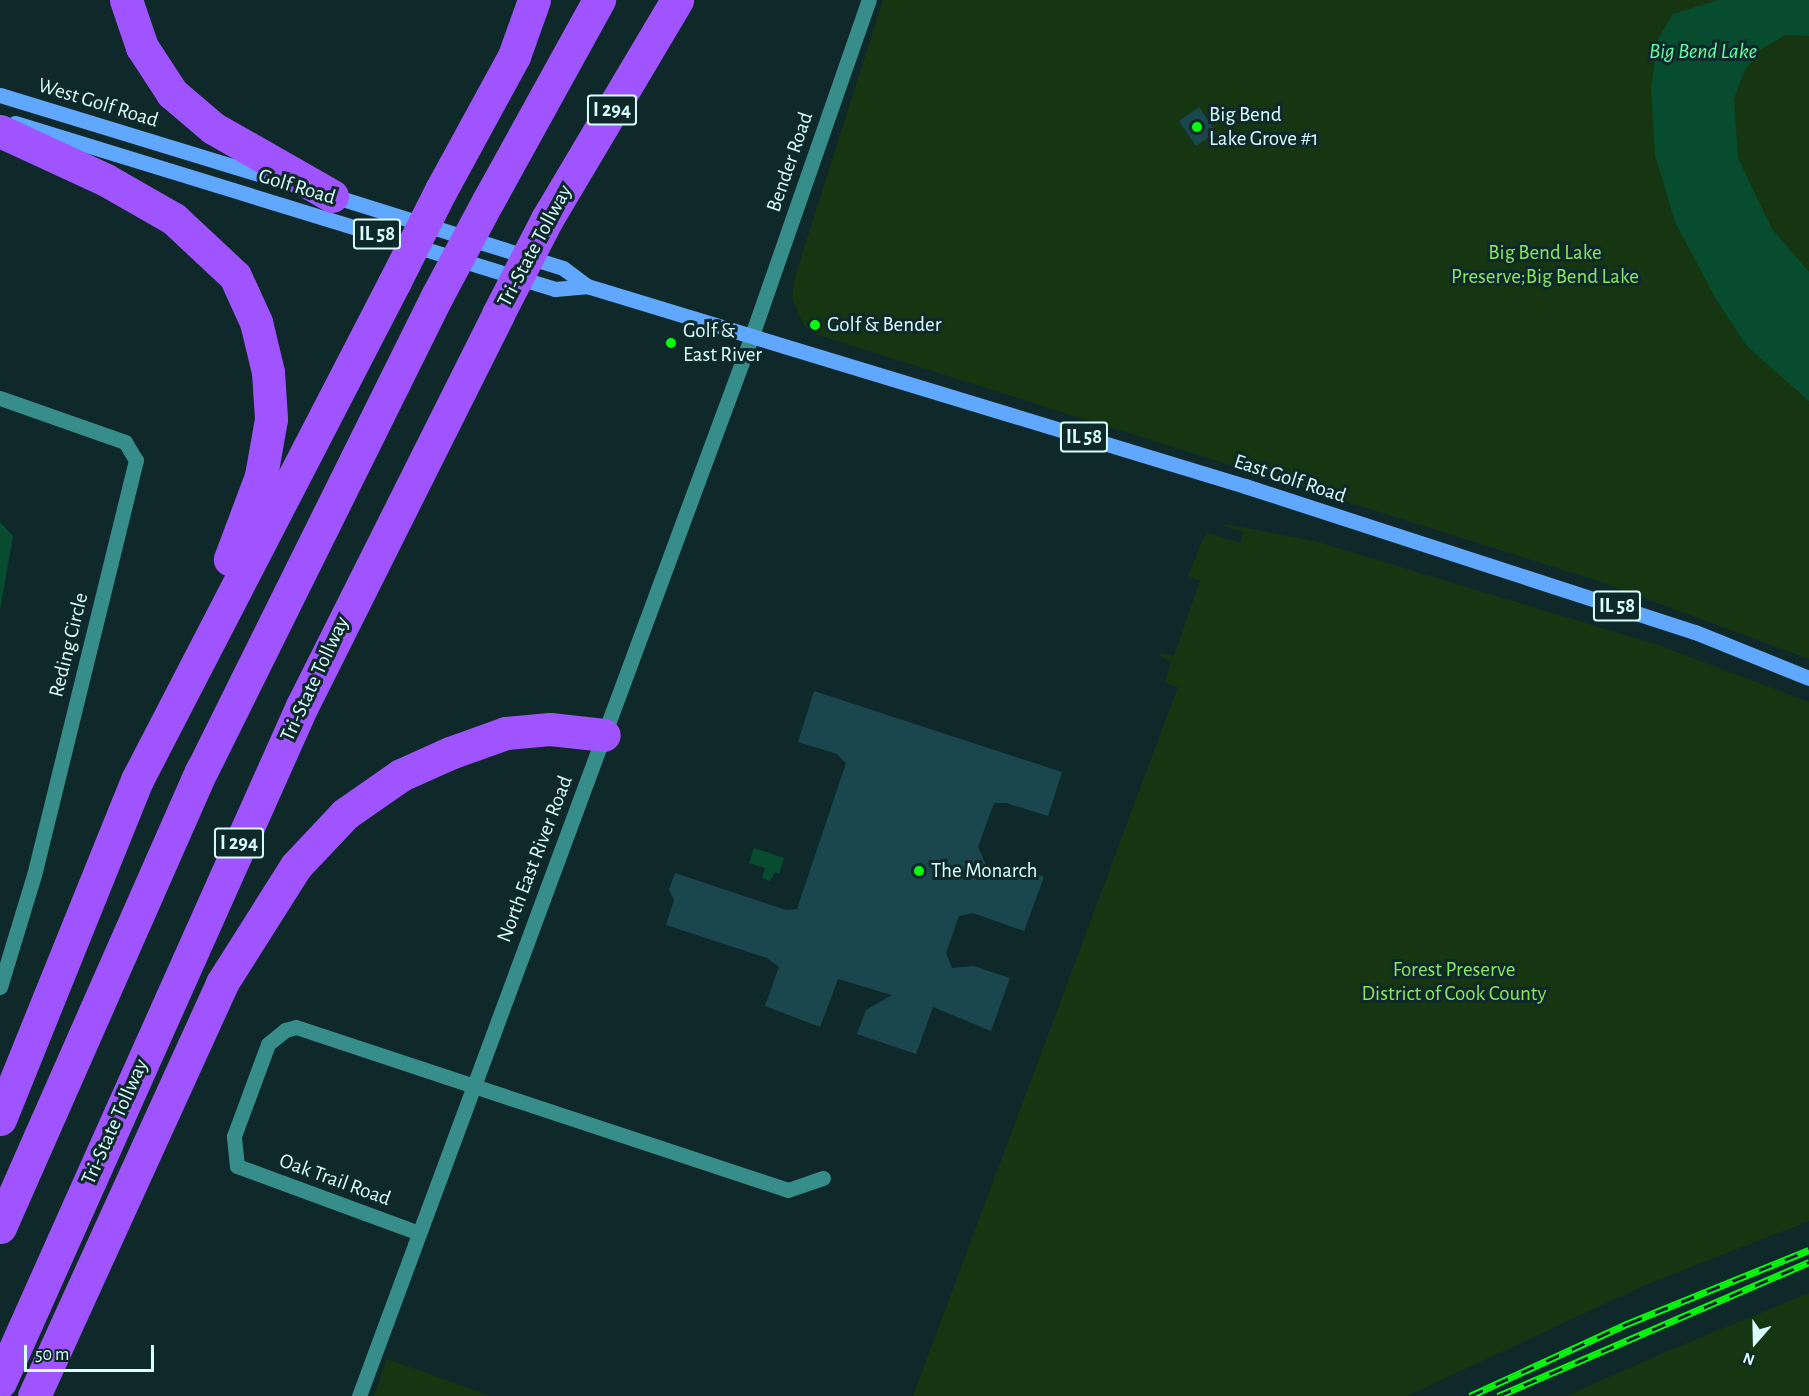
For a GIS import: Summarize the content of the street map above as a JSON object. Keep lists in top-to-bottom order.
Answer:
{
  "streets": {
    "highway": ["I 294", "Tri-State Tollway"],
    "main road": [
      "West Golf Road",
      "Golf Road",
      "IL 58",
      "East Golf Road"
    ],
    "street": [
      "Bender Road",
      "Reding Circle",
      "North East River Road",
      "Oak Trail Road"
    ]
  },
  "crossings": [
    ["West Golf Road", "Golf Road"],
    ["Bender Road", "Golf Road"],
    ["Bender Road", "East Golf Road"],
    ["Bender Road", "North East River Road"],
    ["Golf Road", "East Golf Road"],
    ["Golf Road", "North East River Road"],
    ["East Golf Road", "North East River Road"],
    ["North East River Road", "Oak Trail Road"]
  ],
  "water": ["Big Bend Lake"],
  "parks": ["Big Bend Lake Preserve;Big Bend Lake", "Forest Preserve District of Cook County"],
  "places": [
    "Big Bend Lake Grove #1",
    "Golf & Bender",
    "Golf & East River",
    "The Monarch"
  ],
  "scale_bar": "50 m",
  "north": "bottom"
}
